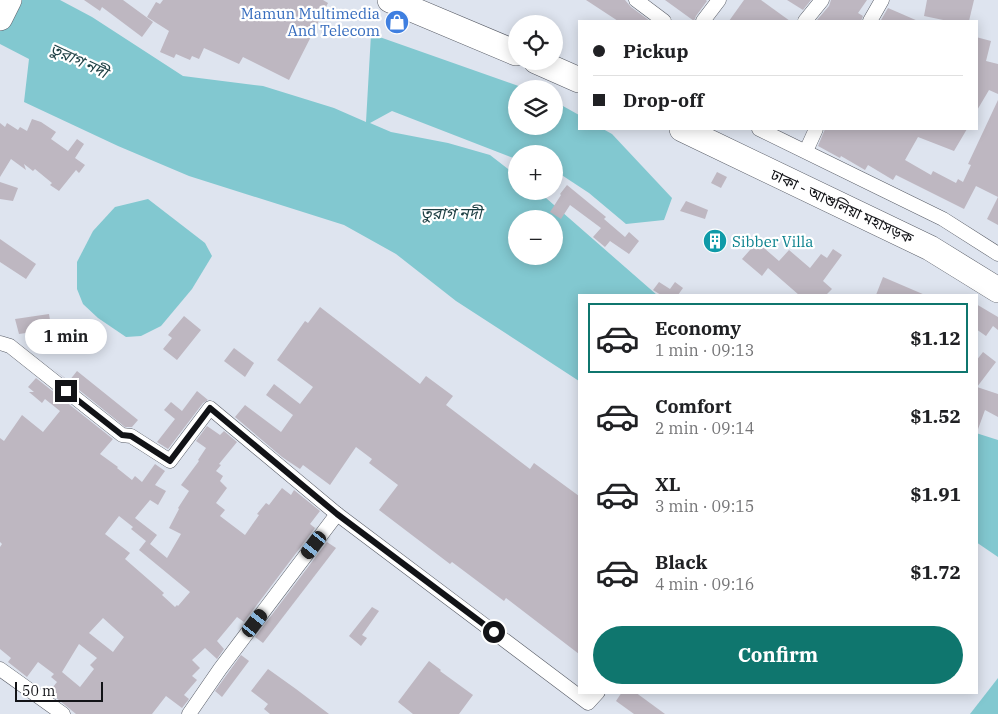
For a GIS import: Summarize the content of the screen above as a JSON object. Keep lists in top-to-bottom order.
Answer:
{
  "streets": {
    "highway": ["ঢাকা - আশুলিয়া মহাসড়ক"]
  },
  "water": ["তুরাগ নদী"],
  "places": {
    "shop": ["Mamun Multimedia And Telecom"],
    "building": ["Sibber Villa"]
  },
  "scale_bar": "50 m",
  "page": {
    "map_buttons": ["+", "−"],
    "banner": ["Pickup", "Drop-off"],
    "list": [
      {
        "name": "Economy",
        "note": "1 min · 09:13",
        "value": "$1.12"
      },
      {
        "name": "Comfort",
        "note": "2 min · 09:14",
        "value": "$1.52"
      },
      {
        "name": "XL",
        "note": "3 min · 09:15",
        "value": "$1.91"
      },
      {
        "name": "Black",
        "note": "4 min · 09:16",
        "value": "$1.72"
      }
    ],
    "bubble": "1 min",
    "buttons": "Confirm",
    "scale": "50 m"
  }
}
